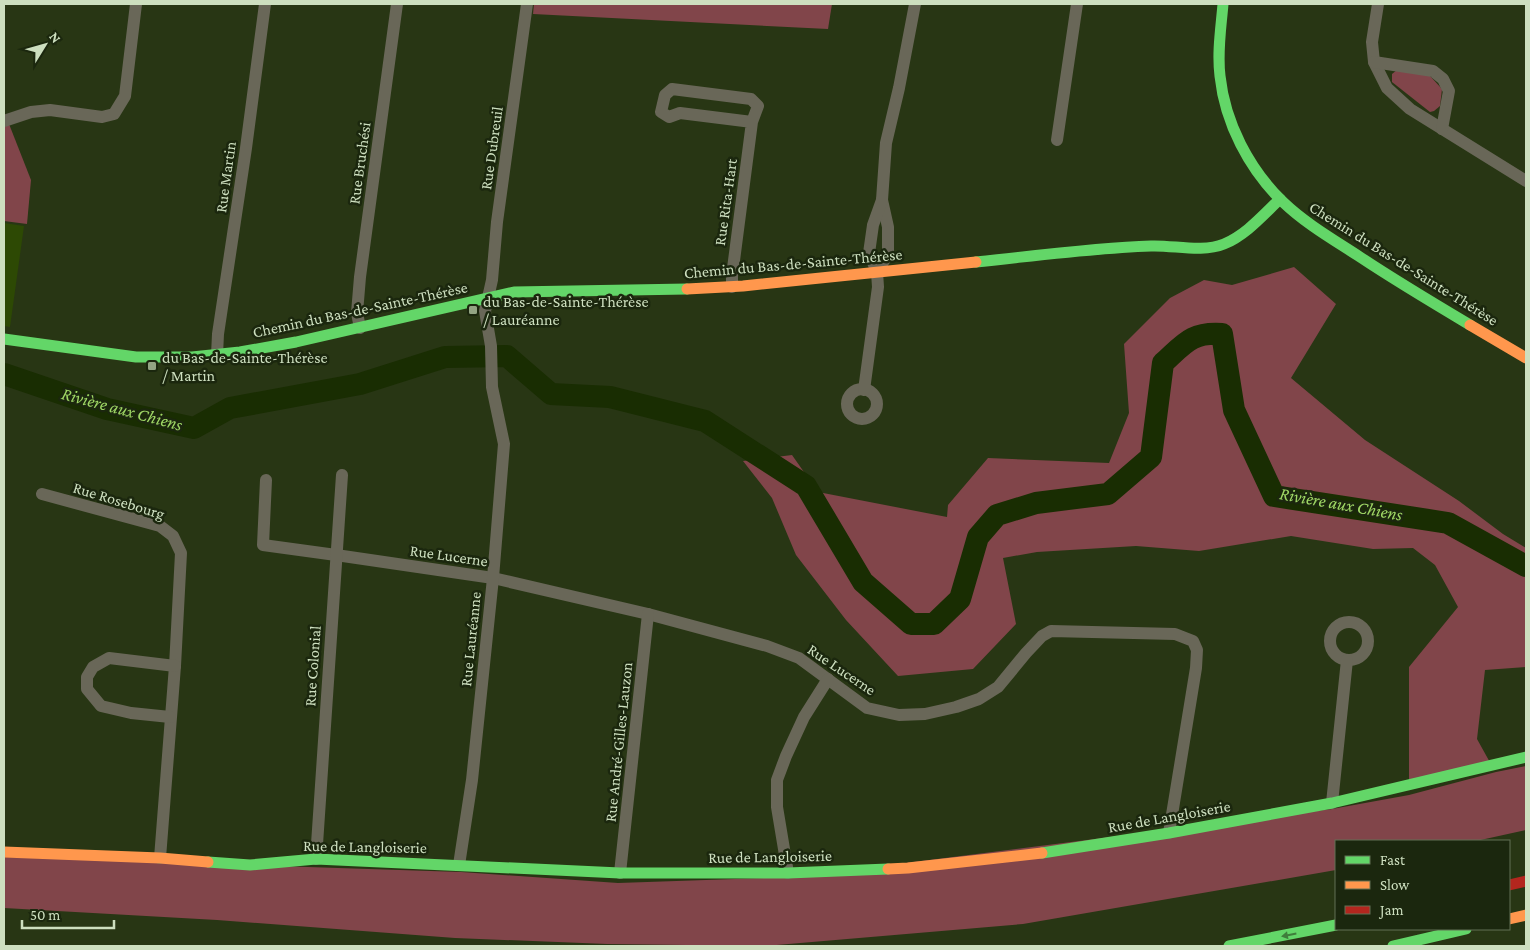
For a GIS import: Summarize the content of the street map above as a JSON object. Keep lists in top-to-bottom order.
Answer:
{
  "streets": {
    "main road": ["Chemin du Bas-de-Sainte-Thérèse", "Rue de Langloiserie"],
    "street": [
      "Rue Dubreuil",
      "Rue Bruchési",
      "Rue Martin",
      "Rue Rita-Hart",
      "Rue Rosebourg",
      "Rue Lucerne",
      "Rue Lauréanne",
      "Rue Colonial",
      "Rue André-Gilles-Lauzon"
    ]
  },
  "crossings": [
    ["Rue Dubreuil", "Chemin du Bas-de-Sainte-Thérèse"],
    ["Rue Dubreuil", "Rue Lauréanne"],
    ["Rue Bruchési", "Chemin du Bas-de-Sainte-Thérèse"],
    ["Rue Martin", "Chemin du Bas-de-Sainte-Thérèse"],
    ["Rue Rita-Hart", "Chemin du Bas-de-Sainte-Thérèse"],
    ["Chemin du Bas-de-Sainte-Thérèse", "Rue Lauréanne"],
    ["Rue Rosebourg", "Rue de Langloiserie"],
    ["Rue Lucerne", "Rue Lauréanne"],
    ["Rue Lucerne", "Rue Colonial"],
    ["Rue Lucerne", "Rue André-Gilles-Lauzon"],
    ["Rue Lucerne", "Rue de Langloiserie"],
    ["Rue Lauréanne", "Rue de Langloiserie"],
    ["Rue Colonial", "Rue de Langloiserie"],
    ["Rue André-Gilles-Lauzon", "Rue de Langloiserie"]
  ],
  "water": ["Rivière aux Chiens"],
  "places": {
    "transit": ["du Bas-de-Sainte-Thérèse / Lauréanne", "du Bas-de-Sainte-Thérèse / Martin"]
  },
  "legend": ["Fast", "Slow", "Jam"],
  "scale_bar": "50 m",
  "north": "top right"
}
